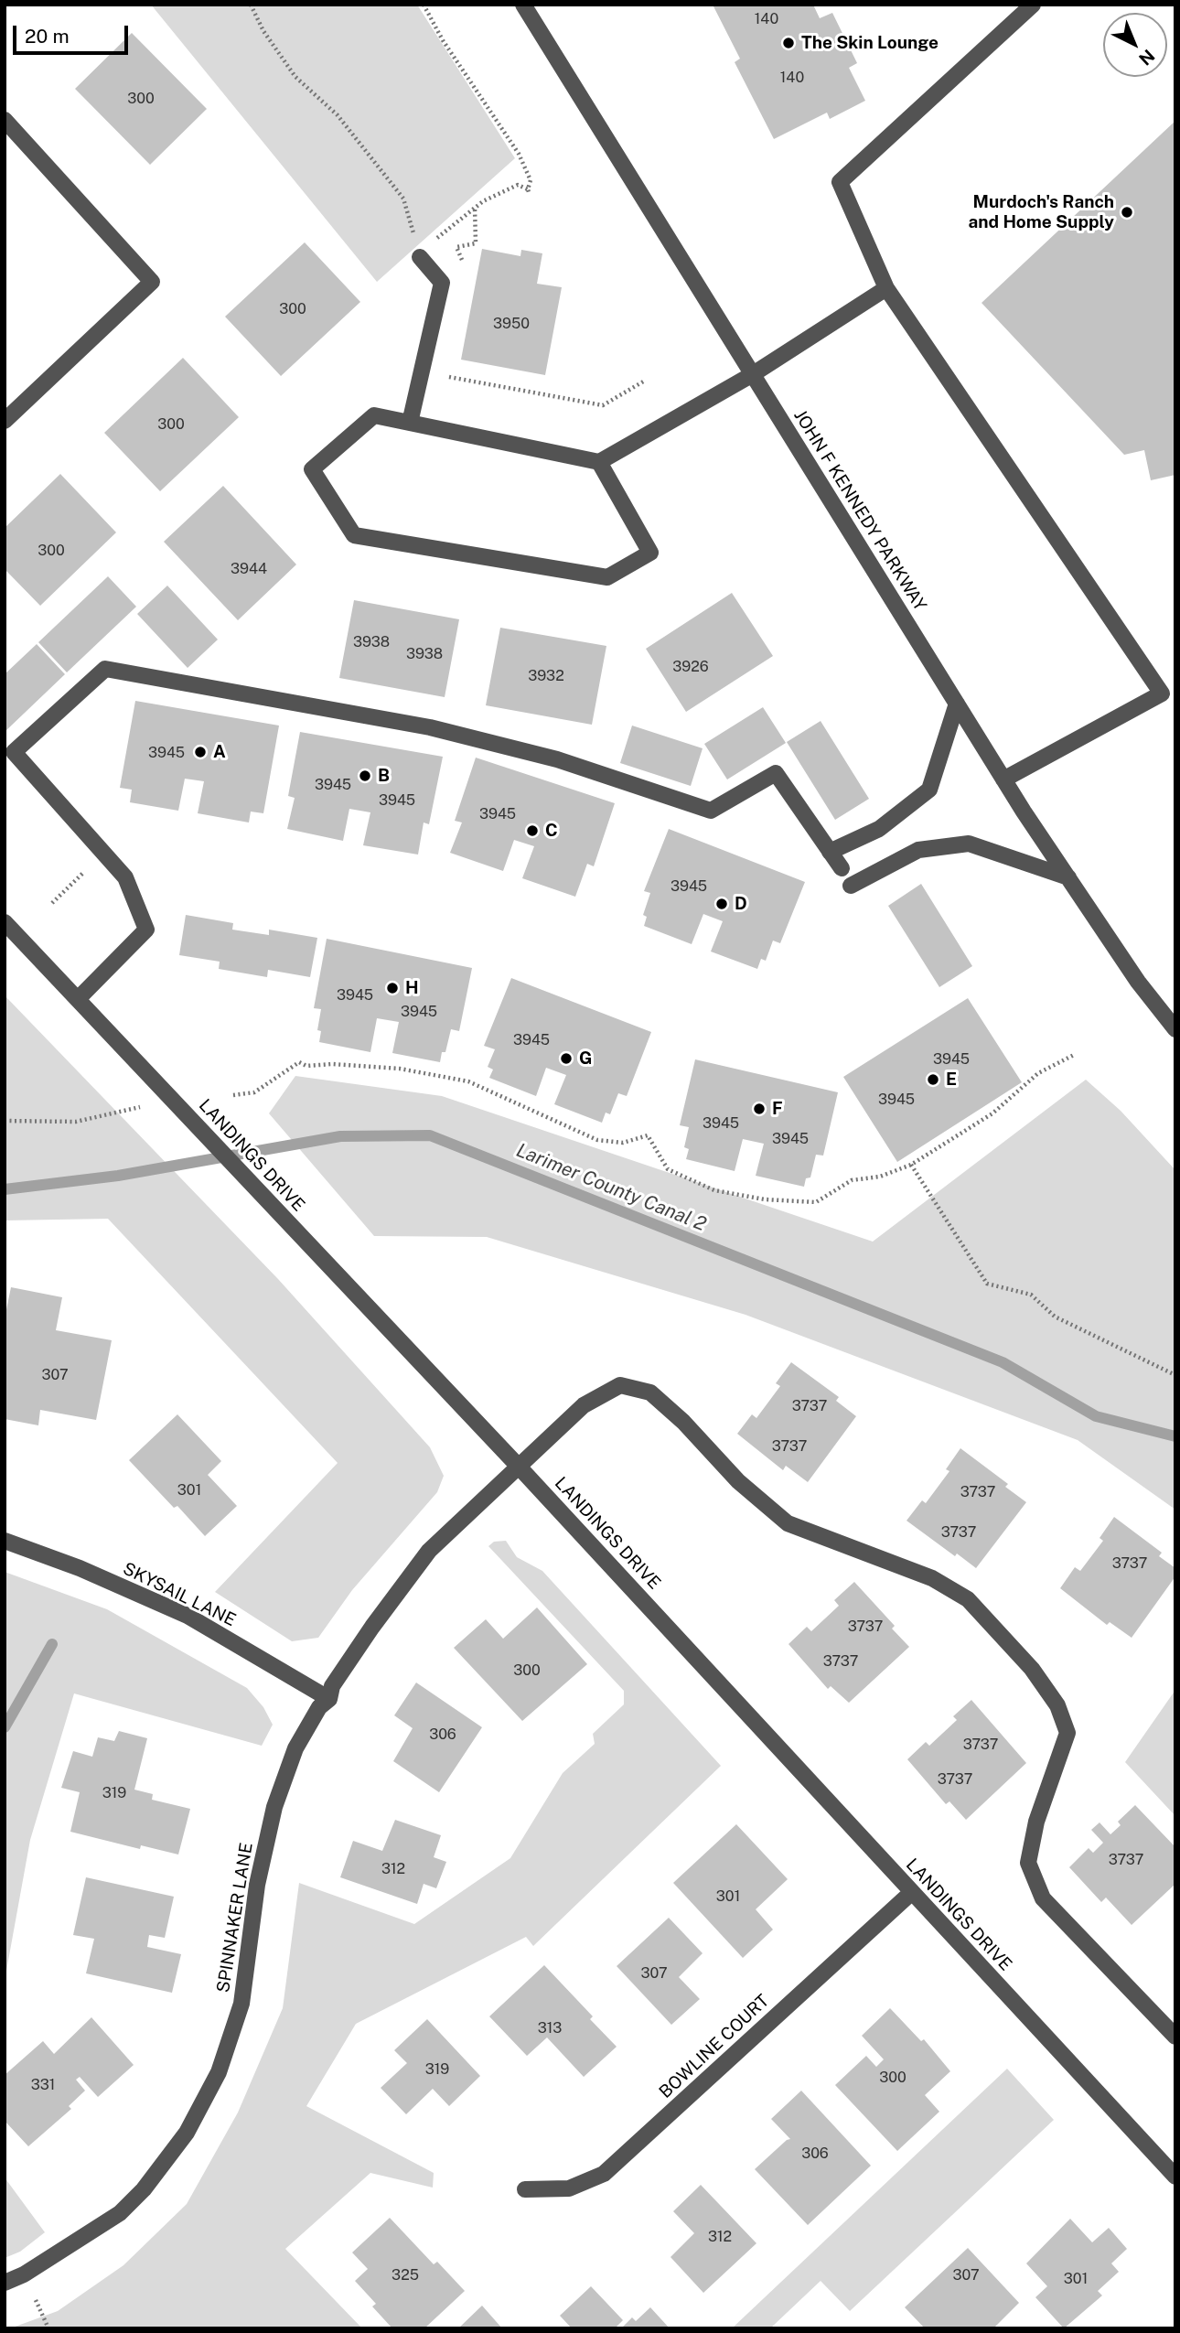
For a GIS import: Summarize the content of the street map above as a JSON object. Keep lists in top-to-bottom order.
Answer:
{
  "streets": {
    "street": [
      "JOHN F KENNEDY PARKWAY",
      "LANDINGS DRIVE",
      "SKYSAIL LANE",
      "SPINNAKER LANE",
      "BOWLINE COURT"
    ]
  },
  "crossings": [
    ["LANDINGS DRIVE", "SPINNAKER LANE"],
    ["LANDINGS DRIVE", "BOWLINE COURT"],
    ["SKYSAIL LANE", "SPINNAKER LANE"]
  ],
  "water": ["Larimer County Canal 2"],
  "places": [
    "The Skin Lounge",
    "Murdoch's Ranch and Home Supply",
    "A",
    "B",
    "C",
    "D",
    "H",
    "G",
    "E",
    "F"
  ],
  "house_numbers": [
    "140",
    "140",
    "300",
    "300",
    "3950",
    "300",
    "300",
    "3944",
    "3938",
    "3938",
    "3926",
    "3932",
    "3945",
    "3945",
    "3945",
    "3945",
    "3945",
    "3945",
    "3945",
    "3945",
    "3945",
    "3945",
    "3945",
    "3945",
    "307",
    "3737",
    "3737",
    "301",
    "3737",
    "3737",
    "3737",
    "3737",
    "3737",
    "300",
    "306",
    "3737",
    "3737",
    "319",
    "3737",
    "312",
    "301",
    "307",
    "313",
    "319",
    "300",
    "331",
    "306",
    "312",
    "325",
    "307",
    "301"
  ],
  "scale_bar": "20 m",
  "north": "bottom right"
}
